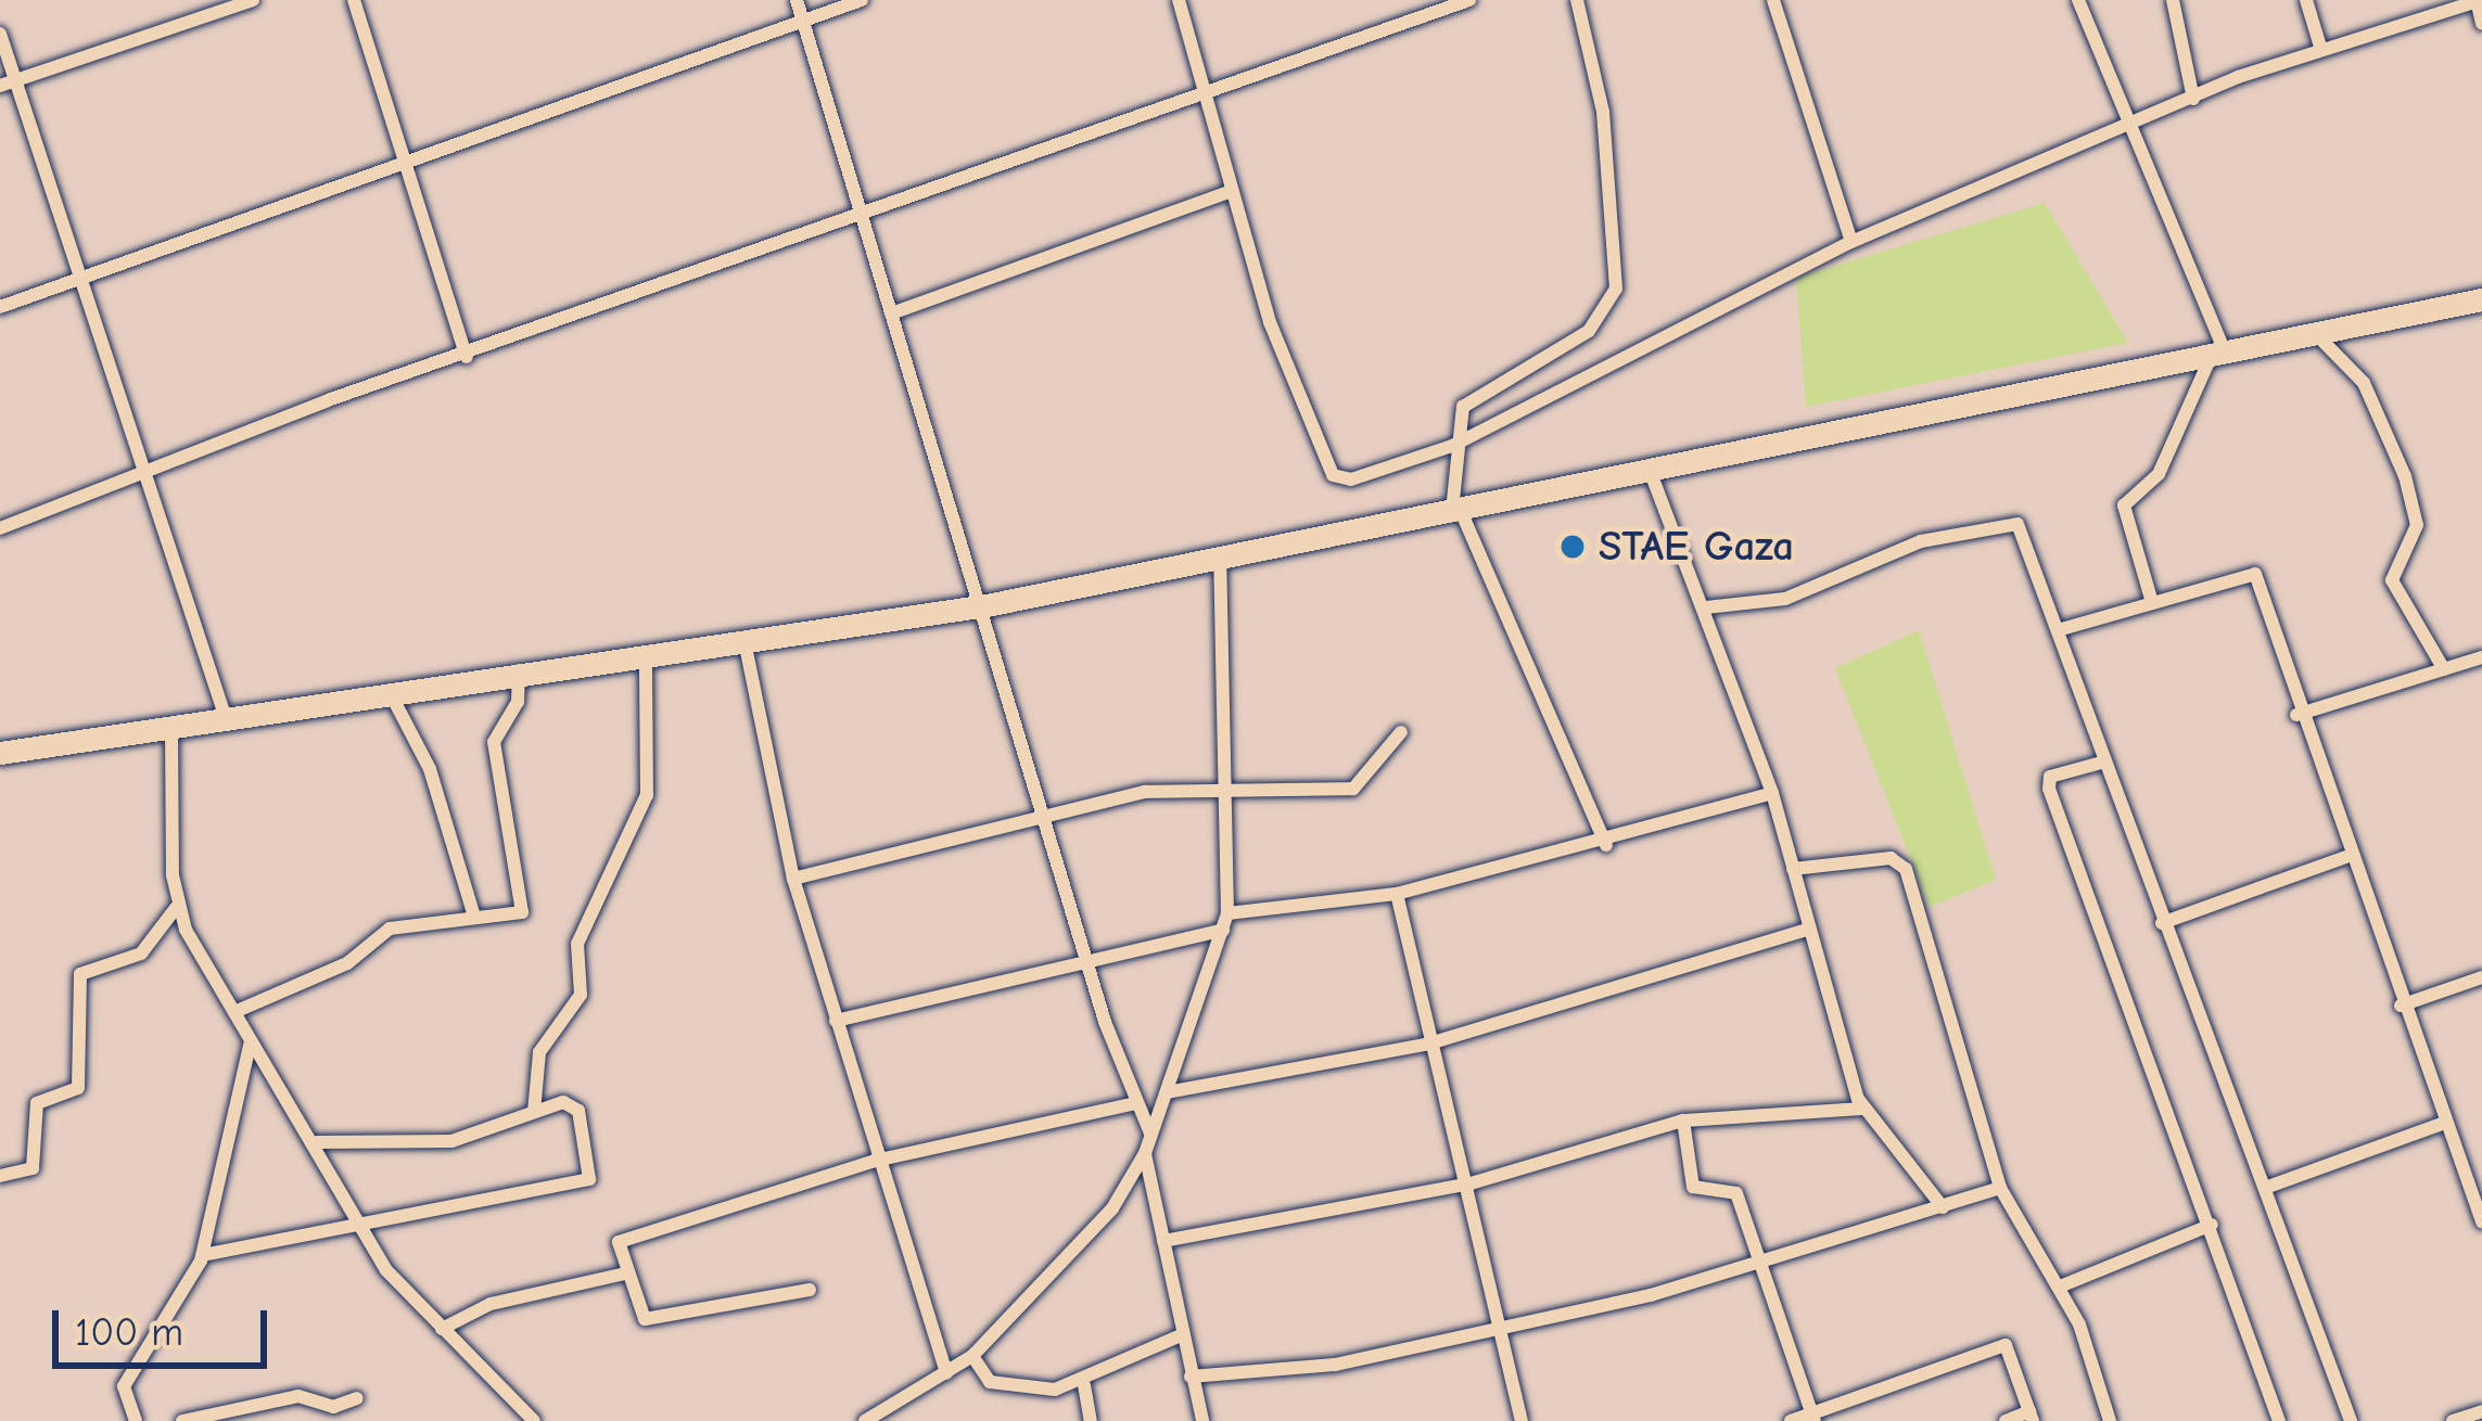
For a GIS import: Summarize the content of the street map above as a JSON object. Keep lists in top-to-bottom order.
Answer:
{
  "places": ["STAE Gaza"],
  "scale_bar": "100 m"
}
